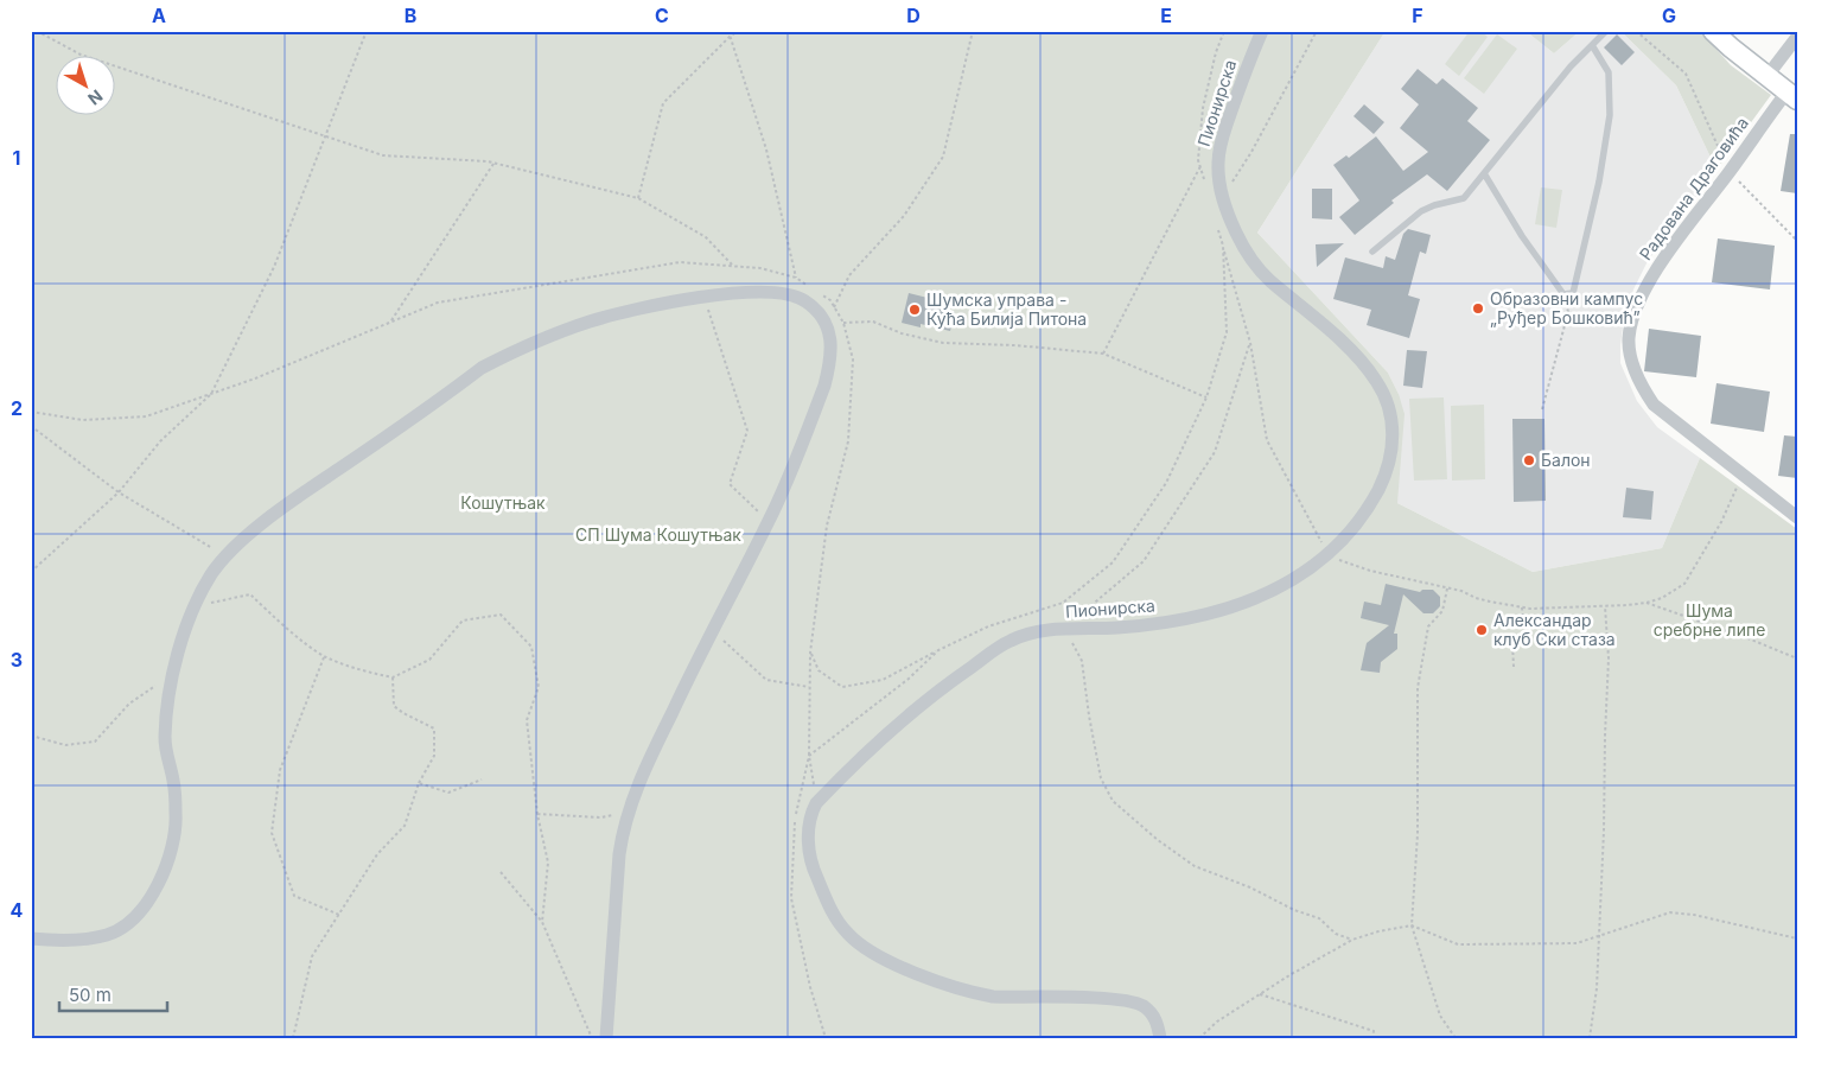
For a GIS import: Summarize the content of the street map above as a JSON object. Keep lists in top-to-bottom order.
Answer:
{
  "streets": {
    "street": ["Пионирска", "Радована Драговића"]
  },
  "parks": ["Кошутњак", "СП Шума Кошутњак", "Шума сребрне липе"],
  "places": [
    "Образовни кампус „Руђер Бошковић”",
    "Шумска управа - Кућа Билија Питона",
    "Балон",
    "Александар клуб Ски стаза"
  ],
  "scale_bar": "50 m",
  "north": "bottom right",
  "grid": {
    "columns": [
      "A",
      "B",
      "C",
      "D",
      "E",
      "F",
      "G"
    ],
    "rows": [
      "1",
      "2",
      "3",
      "4"
    ]
  }
}
